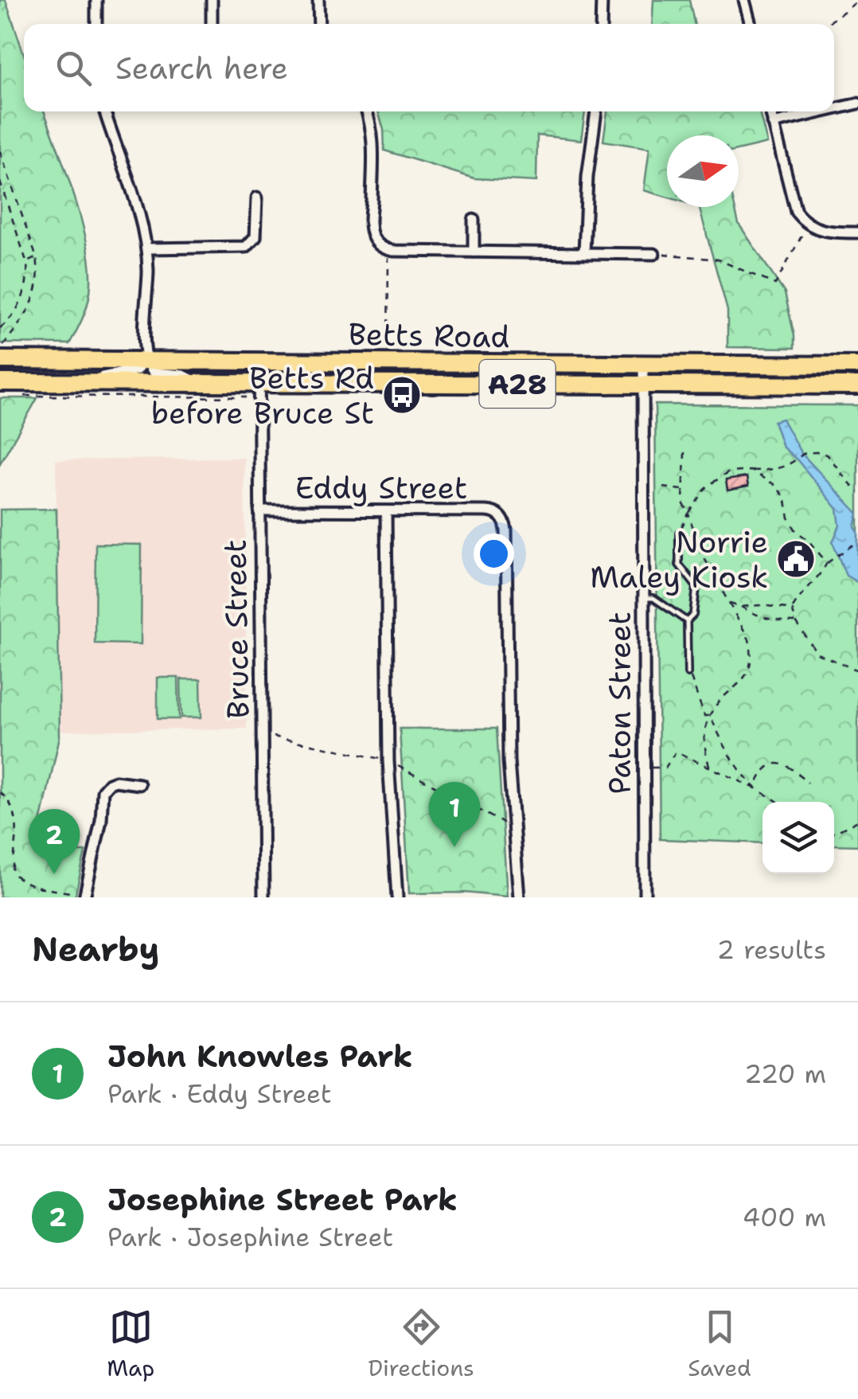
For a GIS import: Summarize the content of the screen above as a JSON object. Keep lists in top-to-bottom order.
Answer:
{
  "streets": {
    "highway": ["Betts Road", "A28"],
    "street": ["Eddy Street", "Bruce Street", "Paton Street"]
  },
  "crossings": [
    ["Betts Road", "Bruce Street"],
    ["Betts Road", "Paton Street"],
    ["Eddy Street", "Bruce Street"]
  ],
  "places": {
    "bus stop": ["Betts Rd before Bruce St"],
    "public building": ["Norrie Maley Kiosk"]
  },
  "north": "right",
  "page": {
    "search": "Search here",
    "pins": ["1", "2"],
    "heading": ["Nearby", "2 results"],
    "list": [
      {
        "mark": "1",
        "name": "John Knowles Park",
        "note": "Park · Eddy Street",
        "value": "220 m"
      },
      {
        "mark": "2",
        "name": "Josephine Street Park",
        "note": "Park · Josephine Street",
        "value": "400 m"
      }
    ],
    "nav": ["Map", "Directions", "Saved"]
  }
}
